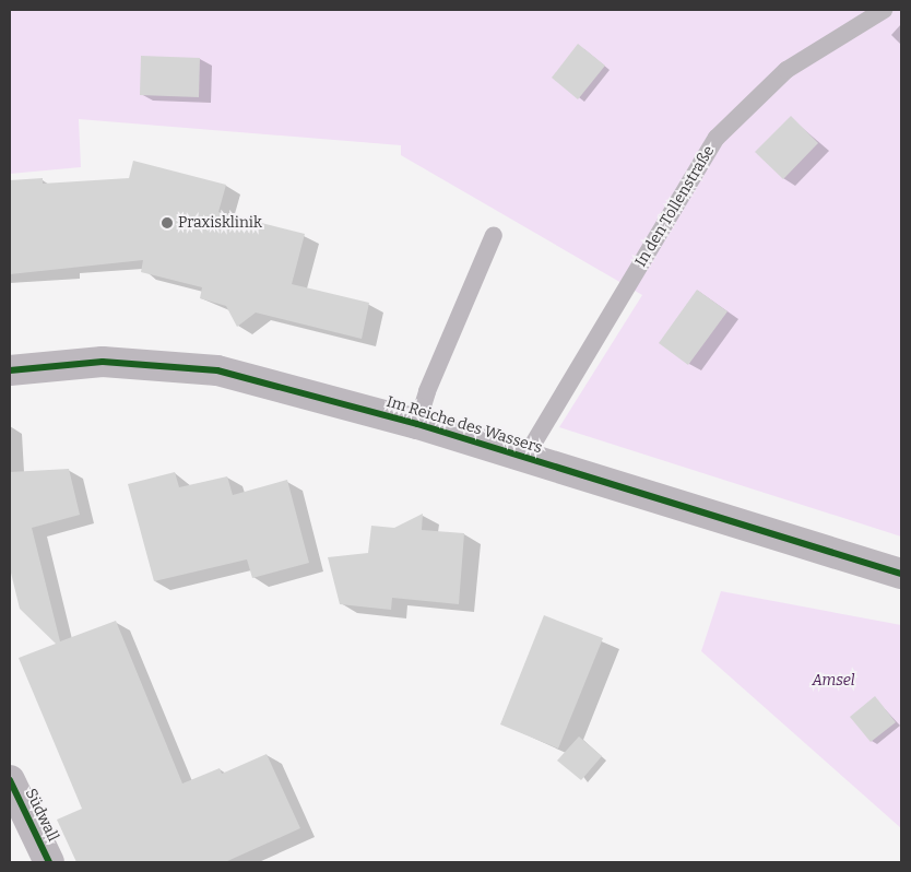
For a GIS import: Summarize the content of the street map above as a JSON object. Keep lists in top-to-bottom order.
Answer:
{
  "streets": {
    "street": ["Im Reiche des Wassers", "Südwall"],
    "lane": ["In den Tollenstraße"]
  },
  "crossings": [
    ["In den Tollenstraße", "Im Reiche des Wassers"]
  ],
  "parks": ["Amsel"],
  "places": ["Praxisklinik"]
}
